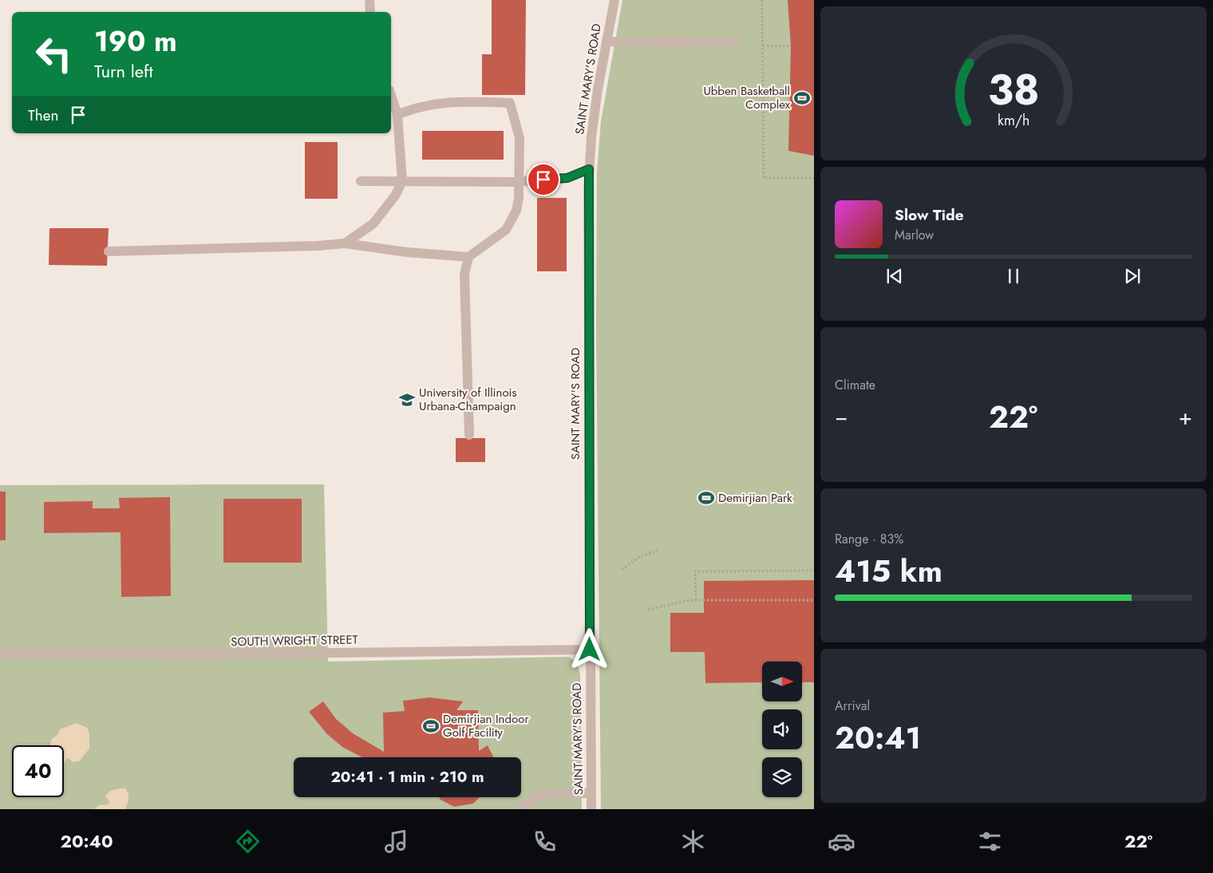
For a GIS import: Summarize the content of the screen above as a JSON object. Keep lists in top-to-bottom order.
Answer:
{
  "streets": {
    "street": ["SAINT MARY'S ROAD", "SOUTH WRIGHT STREET"]
  },
  "crossings": [
    ["SAINT MARY'S ROAD", "SOUTH WRIGHT STREET"]
  ],
  "places": {
    "sports": ["Ubben Basketball Complex", "Demirjian Park", "Demirjian Indoor Golf Facility"],
    "school or university": ["University of Illinois Urbana-Champaign"]
  },
  "north": "right",
  "page": {
    "turn": ["190 m", "Turn left"],
    "then": "Then",
    "song": ["Slow Tide", "Marlow"],
    "tile": [
      "Climate",
      ["Range · 83%", "415 km"],
      ["Arrival", "20:41"]
    ],
    "heat": ["−", "22°", "+"],
    "limit": "40",
    "trip": "20:41 · 1 min · 210 m",
    "tabs": ["20:40", "22°"],
    "gauge": ["38", "km/h"]
  }
}
